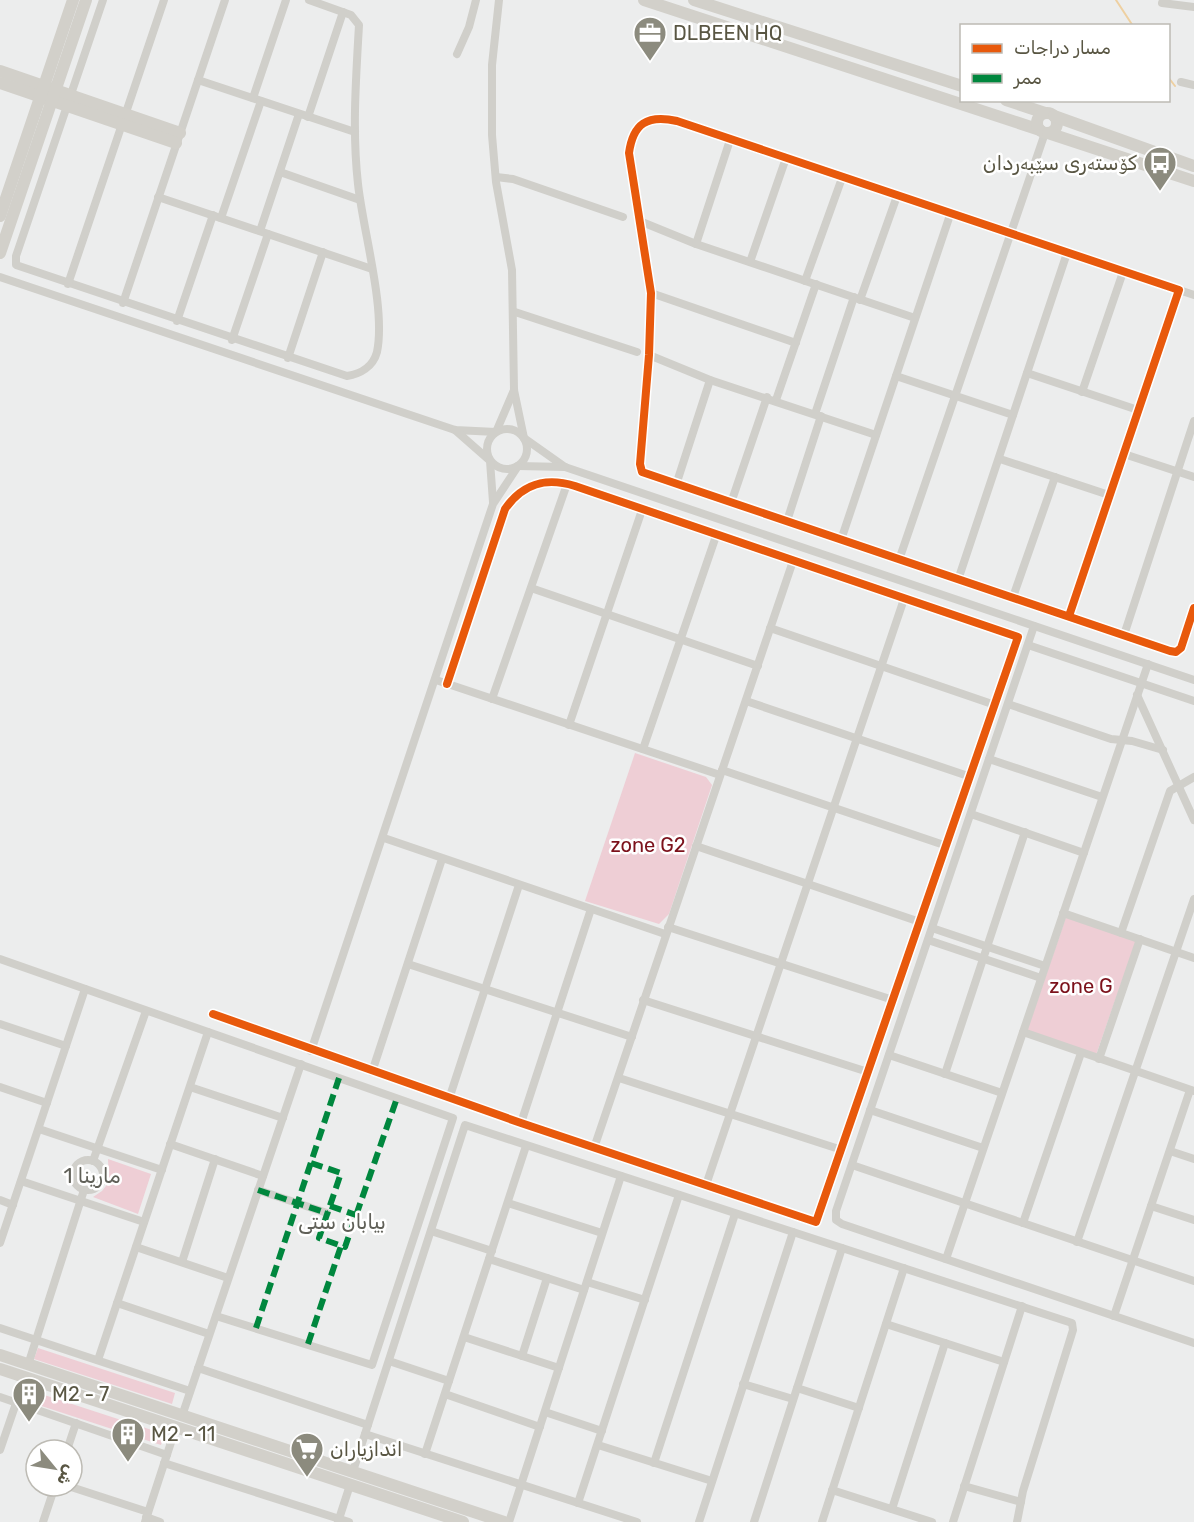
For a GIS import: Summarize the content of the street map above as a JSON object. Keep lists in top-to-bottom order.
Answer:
{
  "districts": ["مارینا 1", "بیابان ستی"],
  "parks": ["zone G2", "zone G"],
  "places": {
    "office": ["DLBEEN HQ"],
    "bus stop": ["کۆستەری سێبەردان"],
    "building": ["M2 - 7", "M2 - 11"],
    "supermarket": ["اندازياران"]
  },
  "legend": ["مسار دراجات", "ممر"],
  "north": "bottom right"
}
